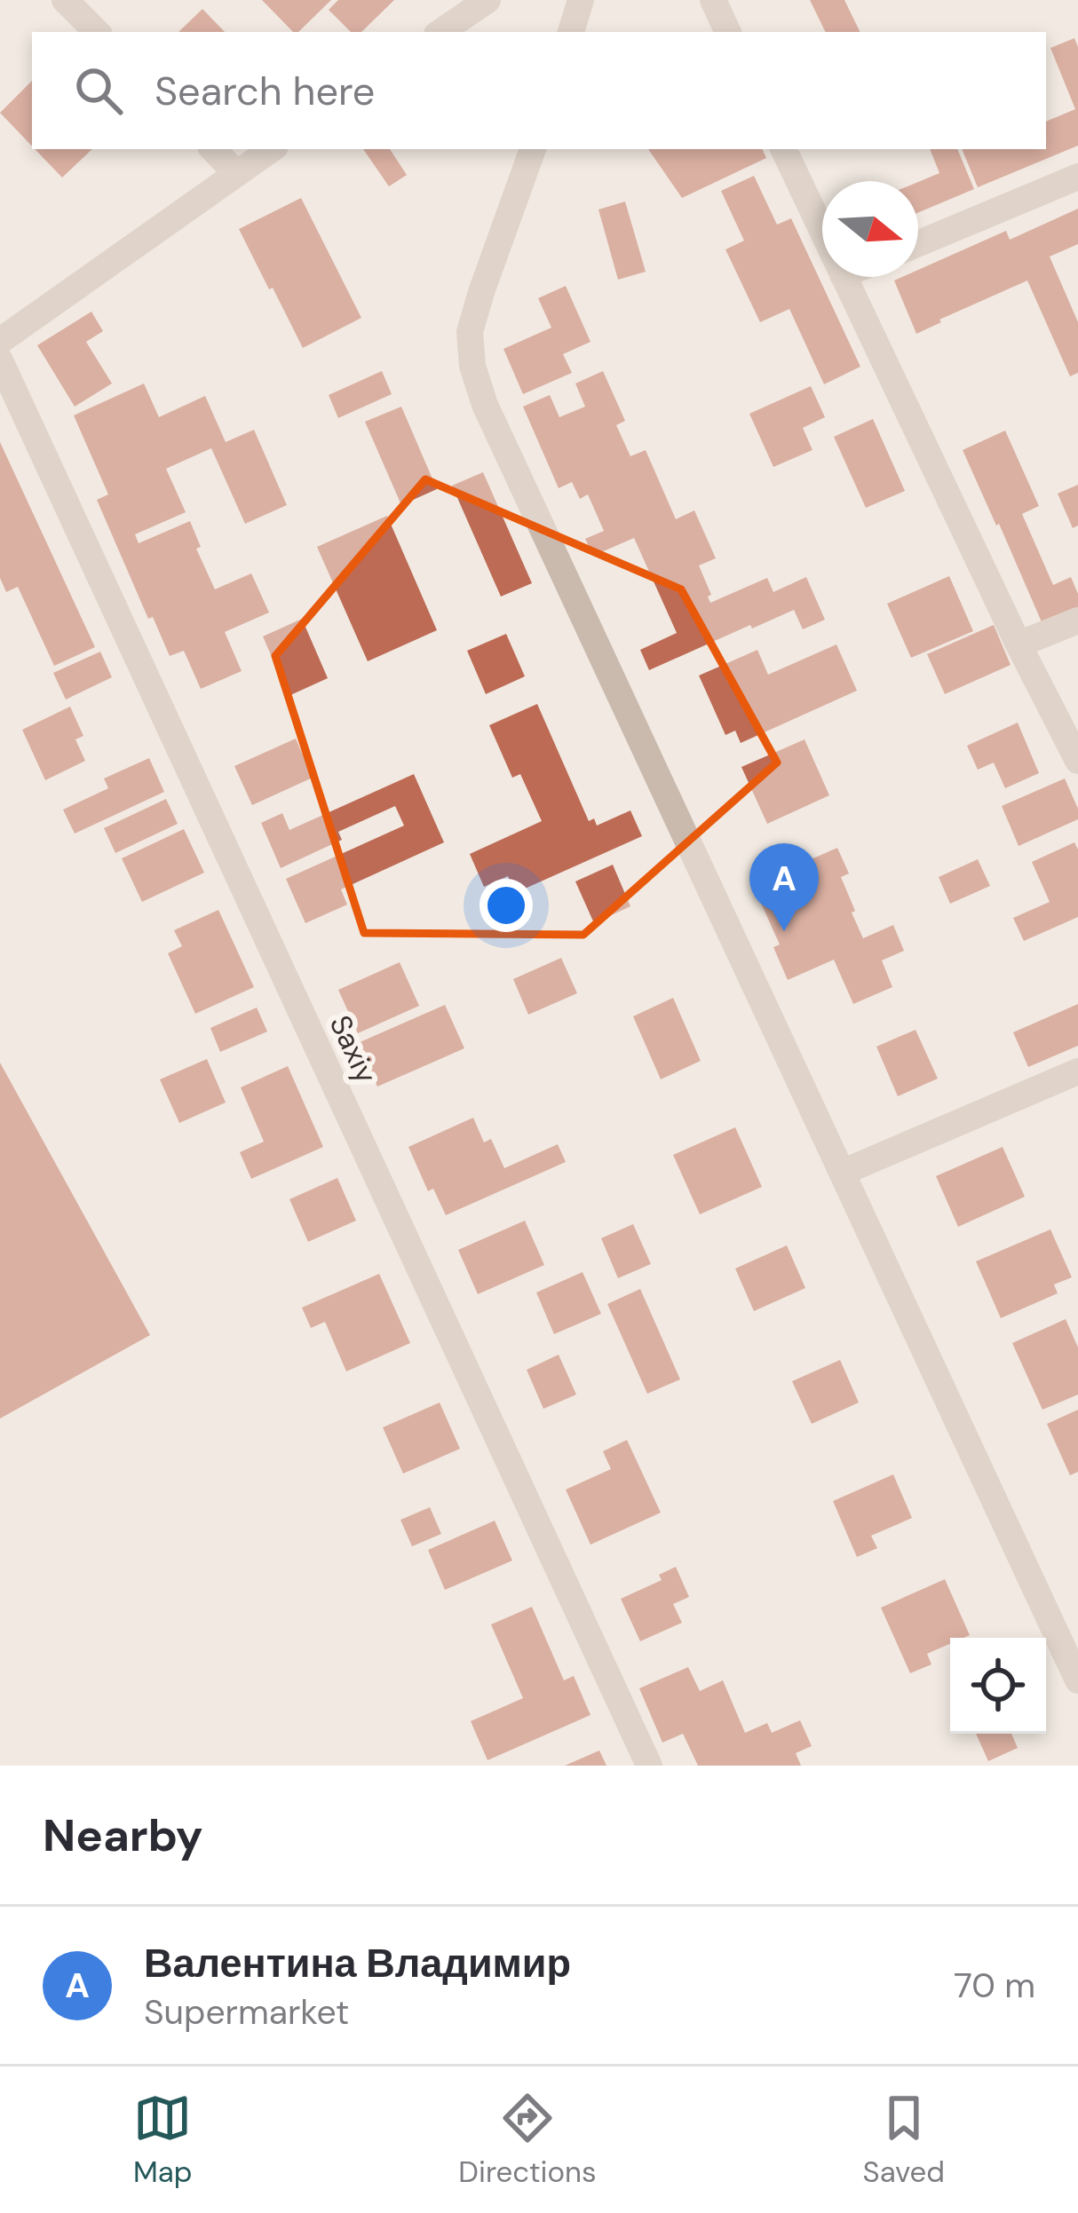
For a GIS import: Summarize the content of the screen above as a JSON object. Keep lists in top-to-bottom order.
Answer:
{
  "streets": {
    "street": ["Saxiy"]
  },
  "north": "right",
  "page": {
    "search": "Search here",
    "pins": "A",
    "heading": "Nearby",
    "list": [
      {
        "mark": "A",
        "name": "Валентина Владимир",
        "note": "Supermarket",
        "value": "70 m"
      }
    ],
    "nav": ["Map", "Directions", "Saved"]
  }
}
